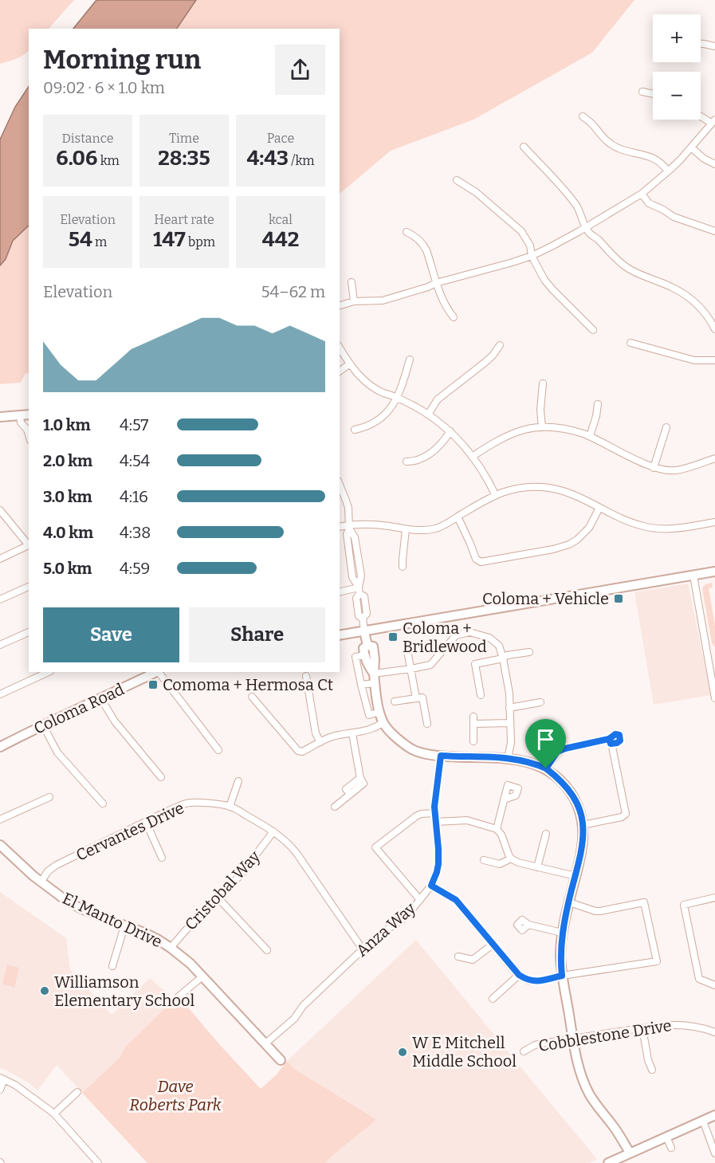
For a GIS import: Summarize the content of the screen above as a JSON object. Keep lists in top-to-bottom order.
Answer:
{
  "streets": {
    "street": [
      "Coloma Road",
      "Cervantes Drive",
      "Cristobal Way",
      "El Manto Drive",
      "Anza Way",
      "Cobblestone Drive"
    ]
  },
  "crossings": [
    ["Cervantes Drive", "Cristobal Way"],
    ["Cervantes Drive", "El Manto Drive"],
    ["Cervantes Drive", "Anza Way"],
    ["Cristobal Way", "El Manto Drive"],
    ["El Manto Drive", "Anza Way"]
  ],
  "parks": ["Dave Roberts Park"],
  "places": {
    "transit": ["Coloma + Vehicle", "Coloma + Bridlewood", "Comoma + Hermosa Ct"],
    "other": ["Williamson Elementary School", "W E Mitchell Middle School"]
  },
  "page": {
    "map_buttons": ["+", "−"],
    "heading": ["Morning run", "09:02 · 6 × 1.0 km"],
    "stats": [
      ["Distance", "6.06 km"],
      ["Time", "28:35"],
      ["Pace", "4:43 /km"],
      ["Elevation", "54 m"],
      ["Heart rate", "147 bpm"],
      ["kcal", "442"]
    ],
    "chart": ["Elevation", "54–62 m"],
    "list": [
      {
        "name": "1.0 km",
        "note": "4:57"
      },
      {
        "name": "2.0 km",
        "note": "4:54"
      },
      {
        "name": "3.0 km",
        "note": "4:16"
      },
      {
        "name": "4.0 km",
        "note": "4:38"
      },
      {
        "name": "5.0 km",
        "note": "4:59"
      }
    ],
    "buttons": ["Save", "Share"]
  }
}
